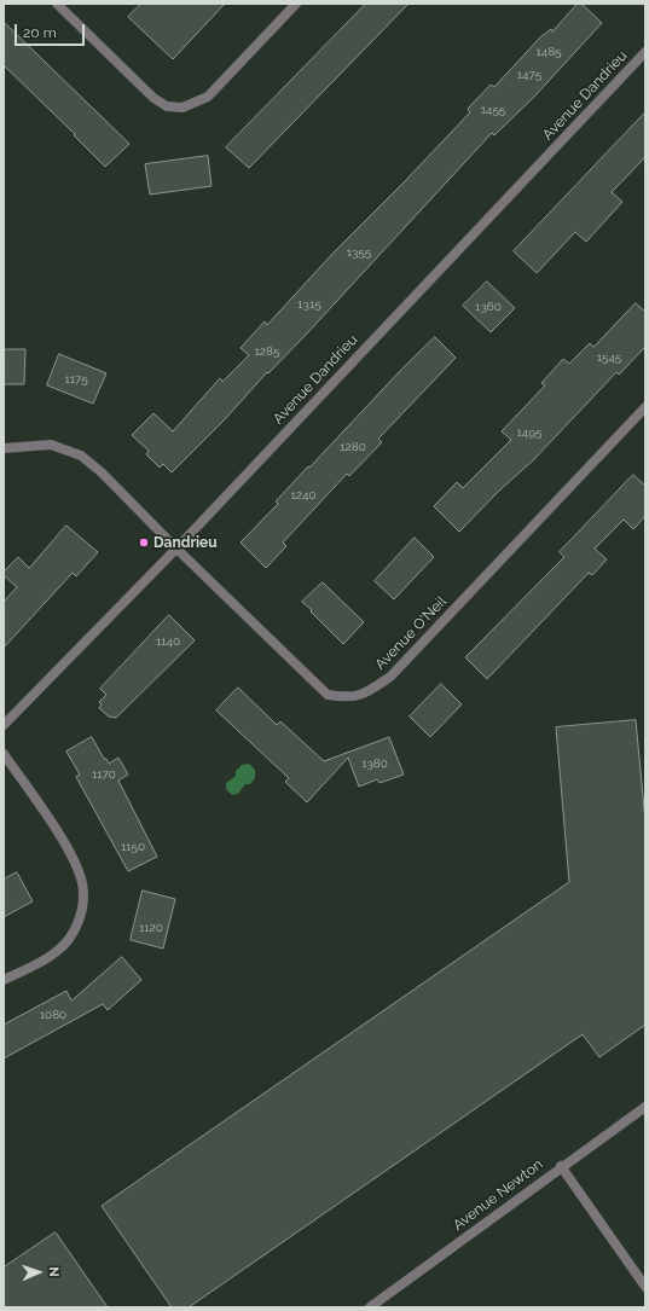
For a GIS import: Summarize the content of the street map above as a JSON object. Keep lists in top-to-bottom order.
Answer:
{
  "streets": {
    "street": ["Avenue Dandrieu", "Avenue O'Neil", "Avenue Newton"]
  },
  "crossings": [
    ["Avenue Dandrieu", "Avenue O'Neil"]
  ],
  "places": ["Dandrieu"],
  "house_numbers": [
    "1485",
    "1475",
    "1455",
    "1355",
    "1315",
    "1360",
    "1285",
    "1545",
    "1175",
    "1495",
    "1280",
    "1240",
    "1140",
    "1380",
    "1170",
    "1150",
    "1120",
    "1080"
  ],
  "scale_bar": "20 m",
  "north": "right"
}
